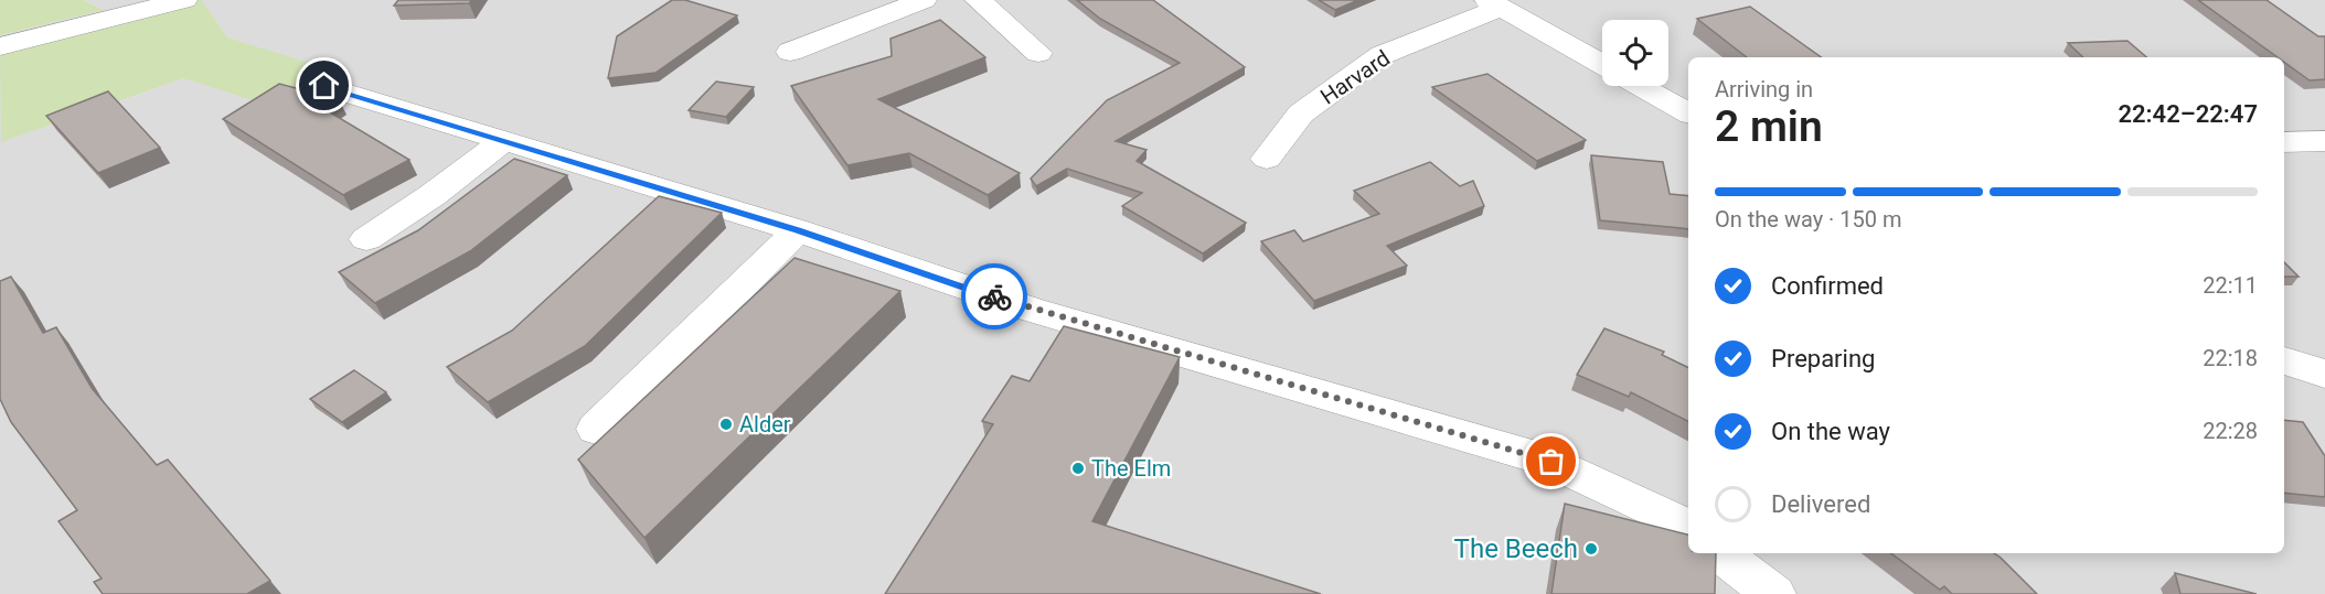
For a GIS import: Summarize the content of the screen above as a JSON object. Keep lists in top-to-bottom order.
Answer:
{
  "streets": {
    "street": ["Harvard"]
  },
  "places": ["Alder", "The Elm", "The Beech"],
  "page": {
    "heading": ["2 min", "Arriving in", "22:42–22:47"],
    "bar": "On the way · 150 m",
    "list": [
      ["Confirmed", "22:11"],
      ["Preparing", "22:18"],
      ["On the way", "22:28"],
      "Delivered"
    ]
  }
}
